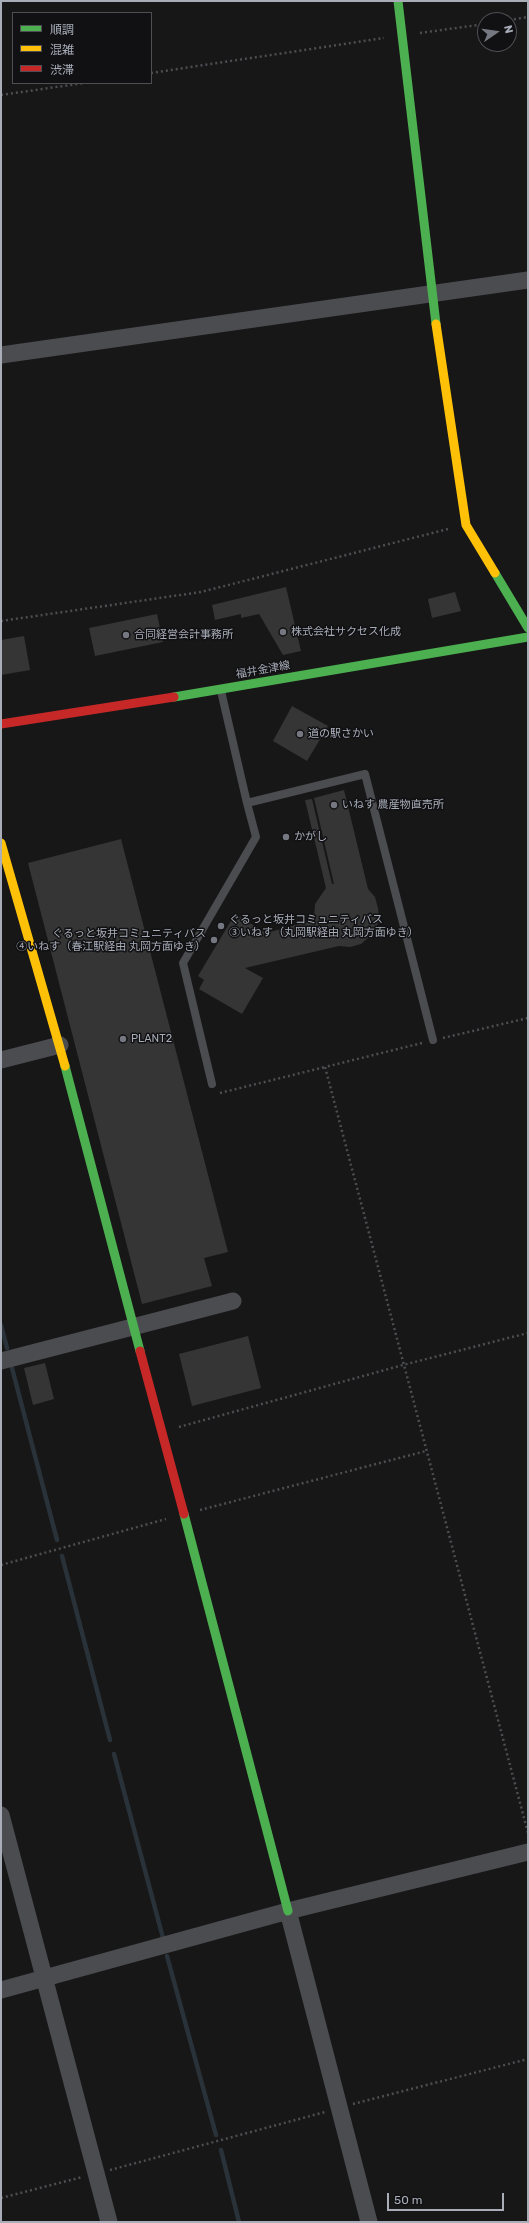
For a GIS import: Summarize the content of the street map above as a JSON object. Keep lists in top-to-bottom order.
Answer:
{
  "streets": {
    "street": ["福井金津線"]
  },
  "places": [
    "株式会社サクセス化成",
    "合同経営会計事務所",
    "道の駅さかい",
    "いねす 農産物直売所",
    "かがし",
    "ぐるっと坂井コミュニティバス ③いねす（丸岡駅経由 丸岡方面ゆき）",
    "ぐるっと坂井コミュニティバス ④いねす（春江駅経由 丸岡方面ゆき）",
    "PLANT2"
  ],
  "legend": ["順調", "混雑", "渋滞"],
  "scale_bar": "50 m",
  "north": "right"
}
